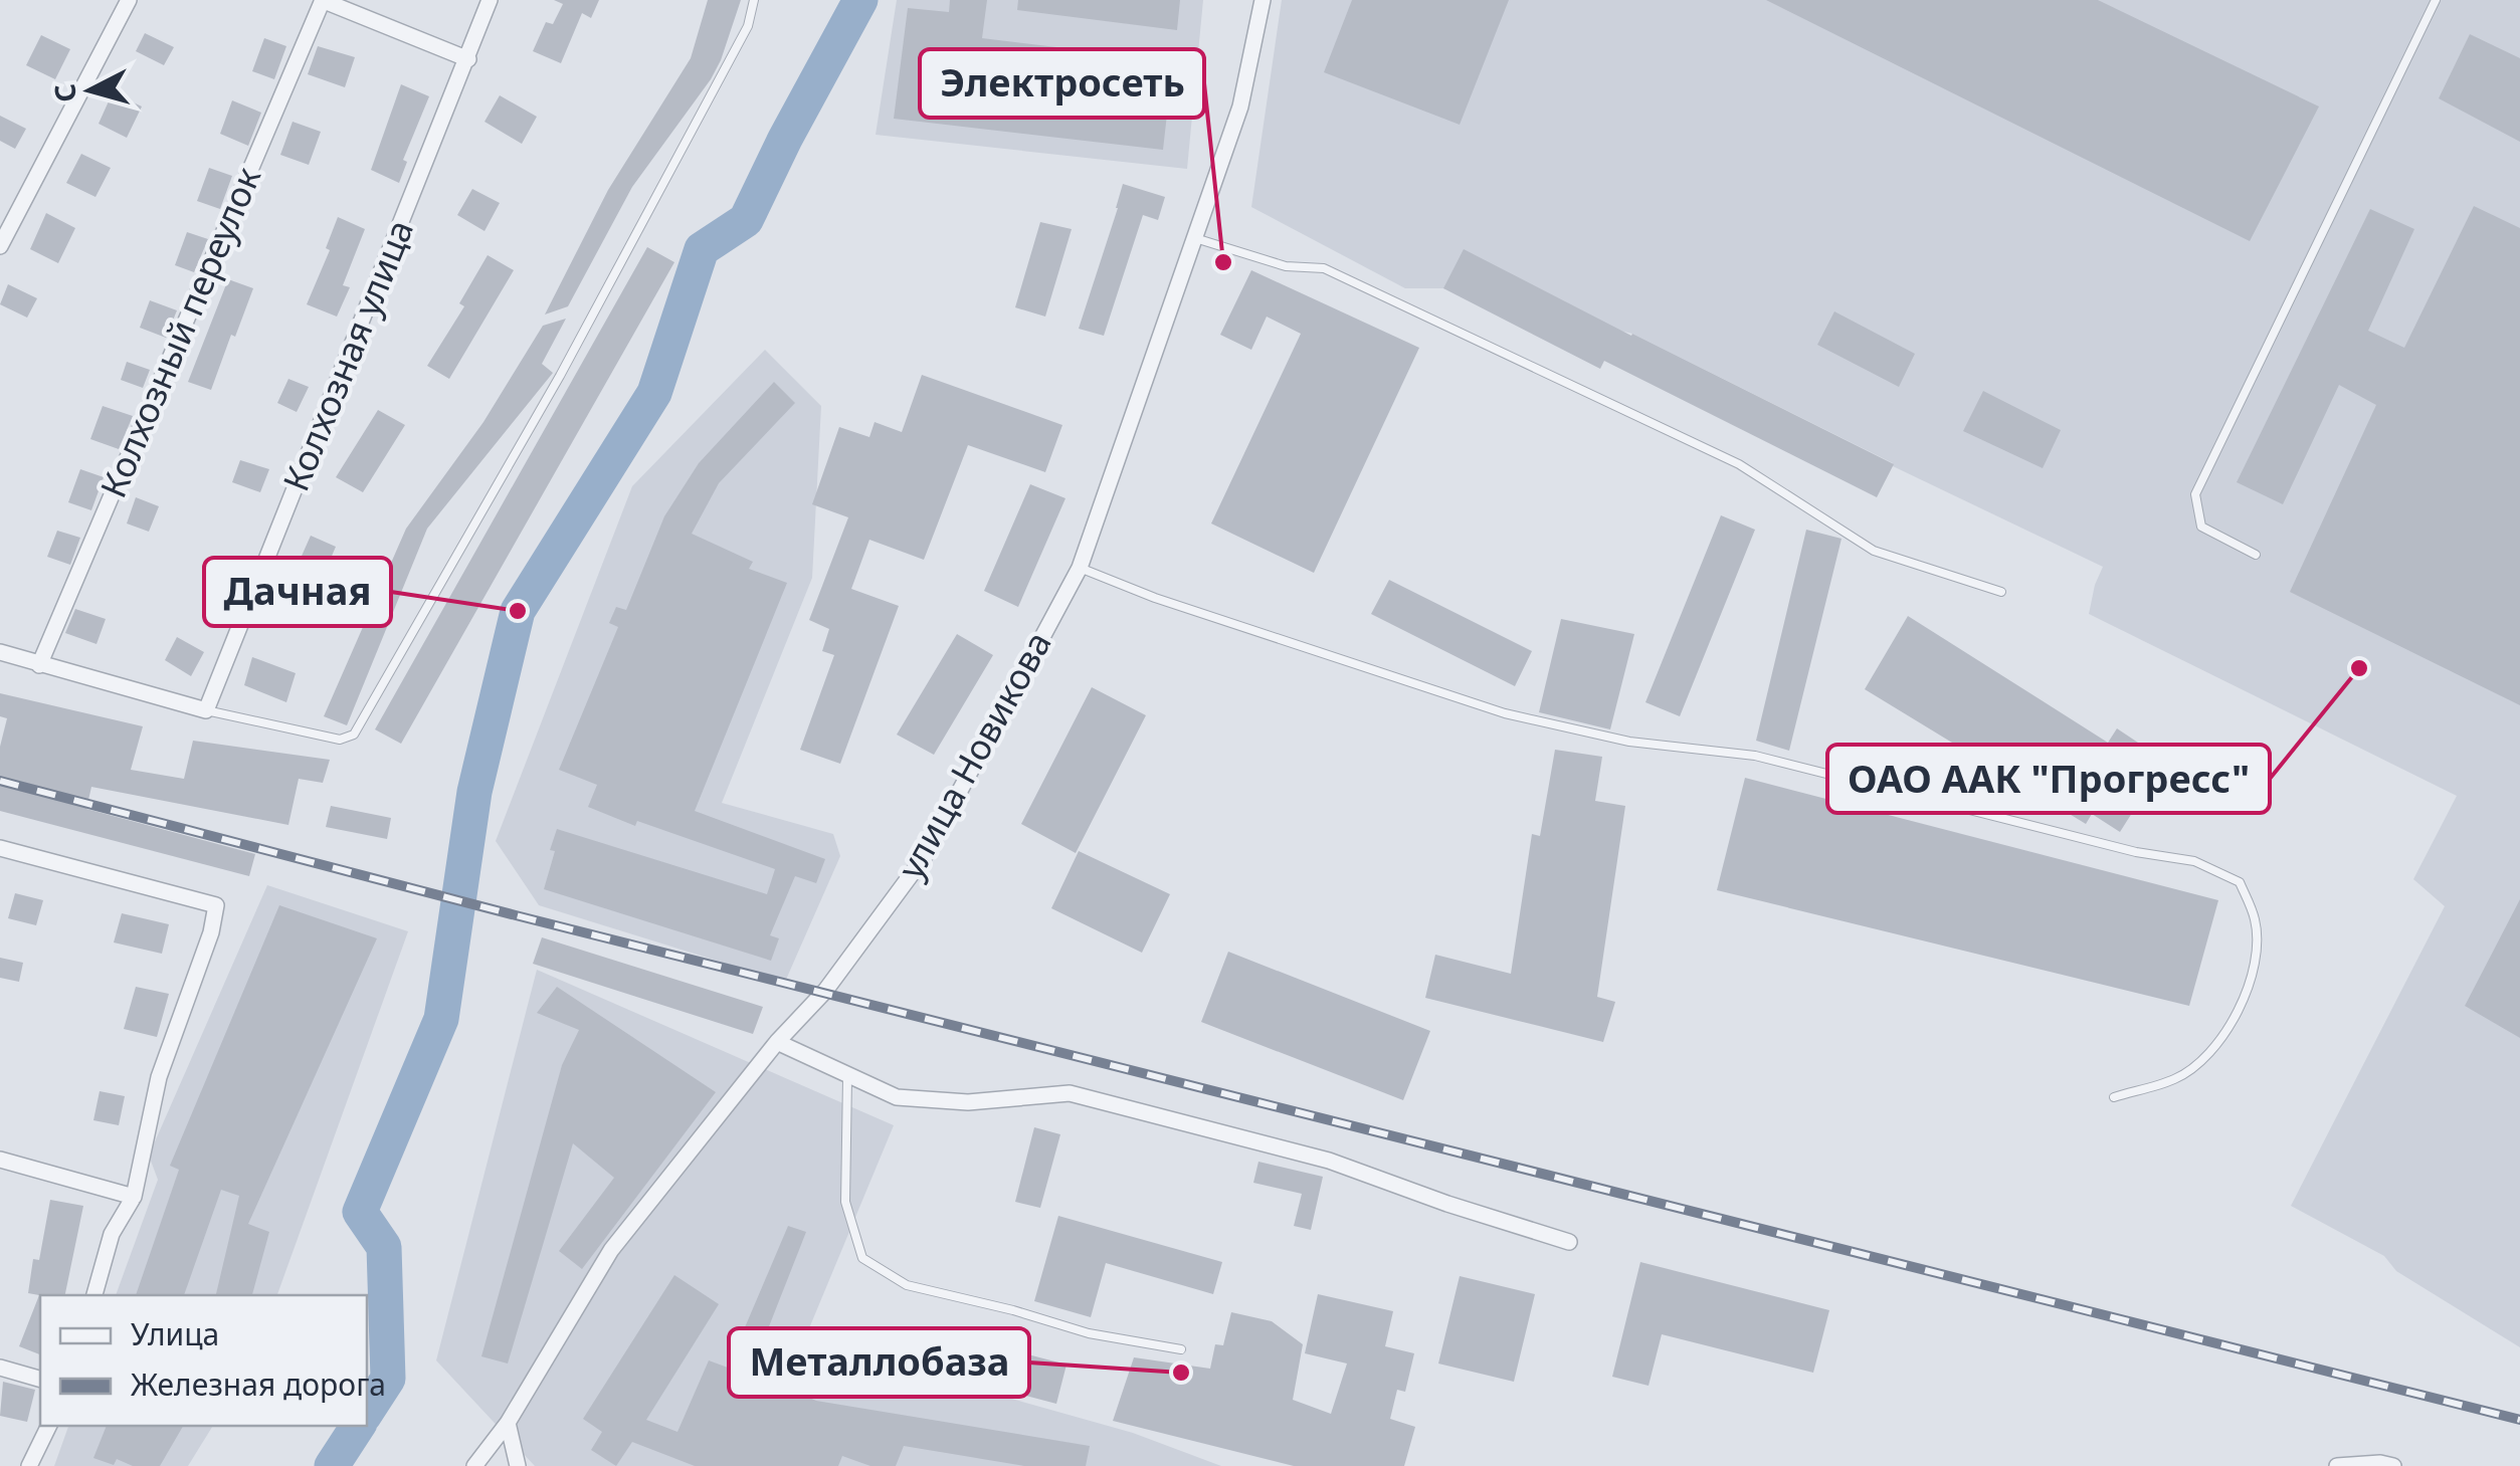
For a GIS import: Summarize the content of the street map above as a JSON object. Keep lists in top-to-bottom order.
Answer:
{
  "streets": {
    "street": ["Колхозный переулок", "Колхозная улица", "улица Новикова"]
  },
  "crossings": [
    ["Колхозный переулок", "Колхозная улица"]
  ],
  "places": [
    "Электросеть",
    "Дачная",
    "ОАО ААК \"Прогресс\"",
    "Металлобаза"
  ],
  "legend": ["Улица", "Железная дорога"],
  "north": "left"
}
